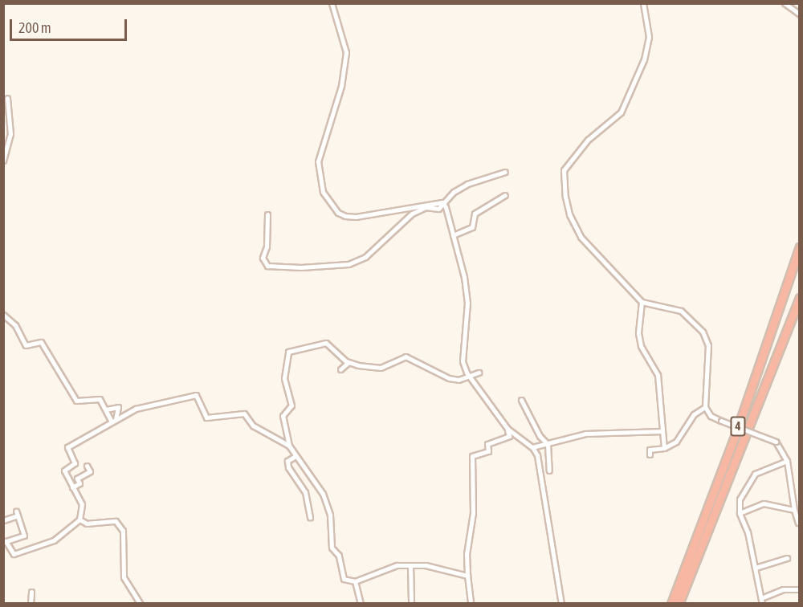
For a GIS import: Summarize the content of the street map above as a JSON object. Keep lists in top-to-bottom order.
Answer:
{
  "streets": {
    "highway": ["4"]
  },
  "scale_bar": "200 m"
}
